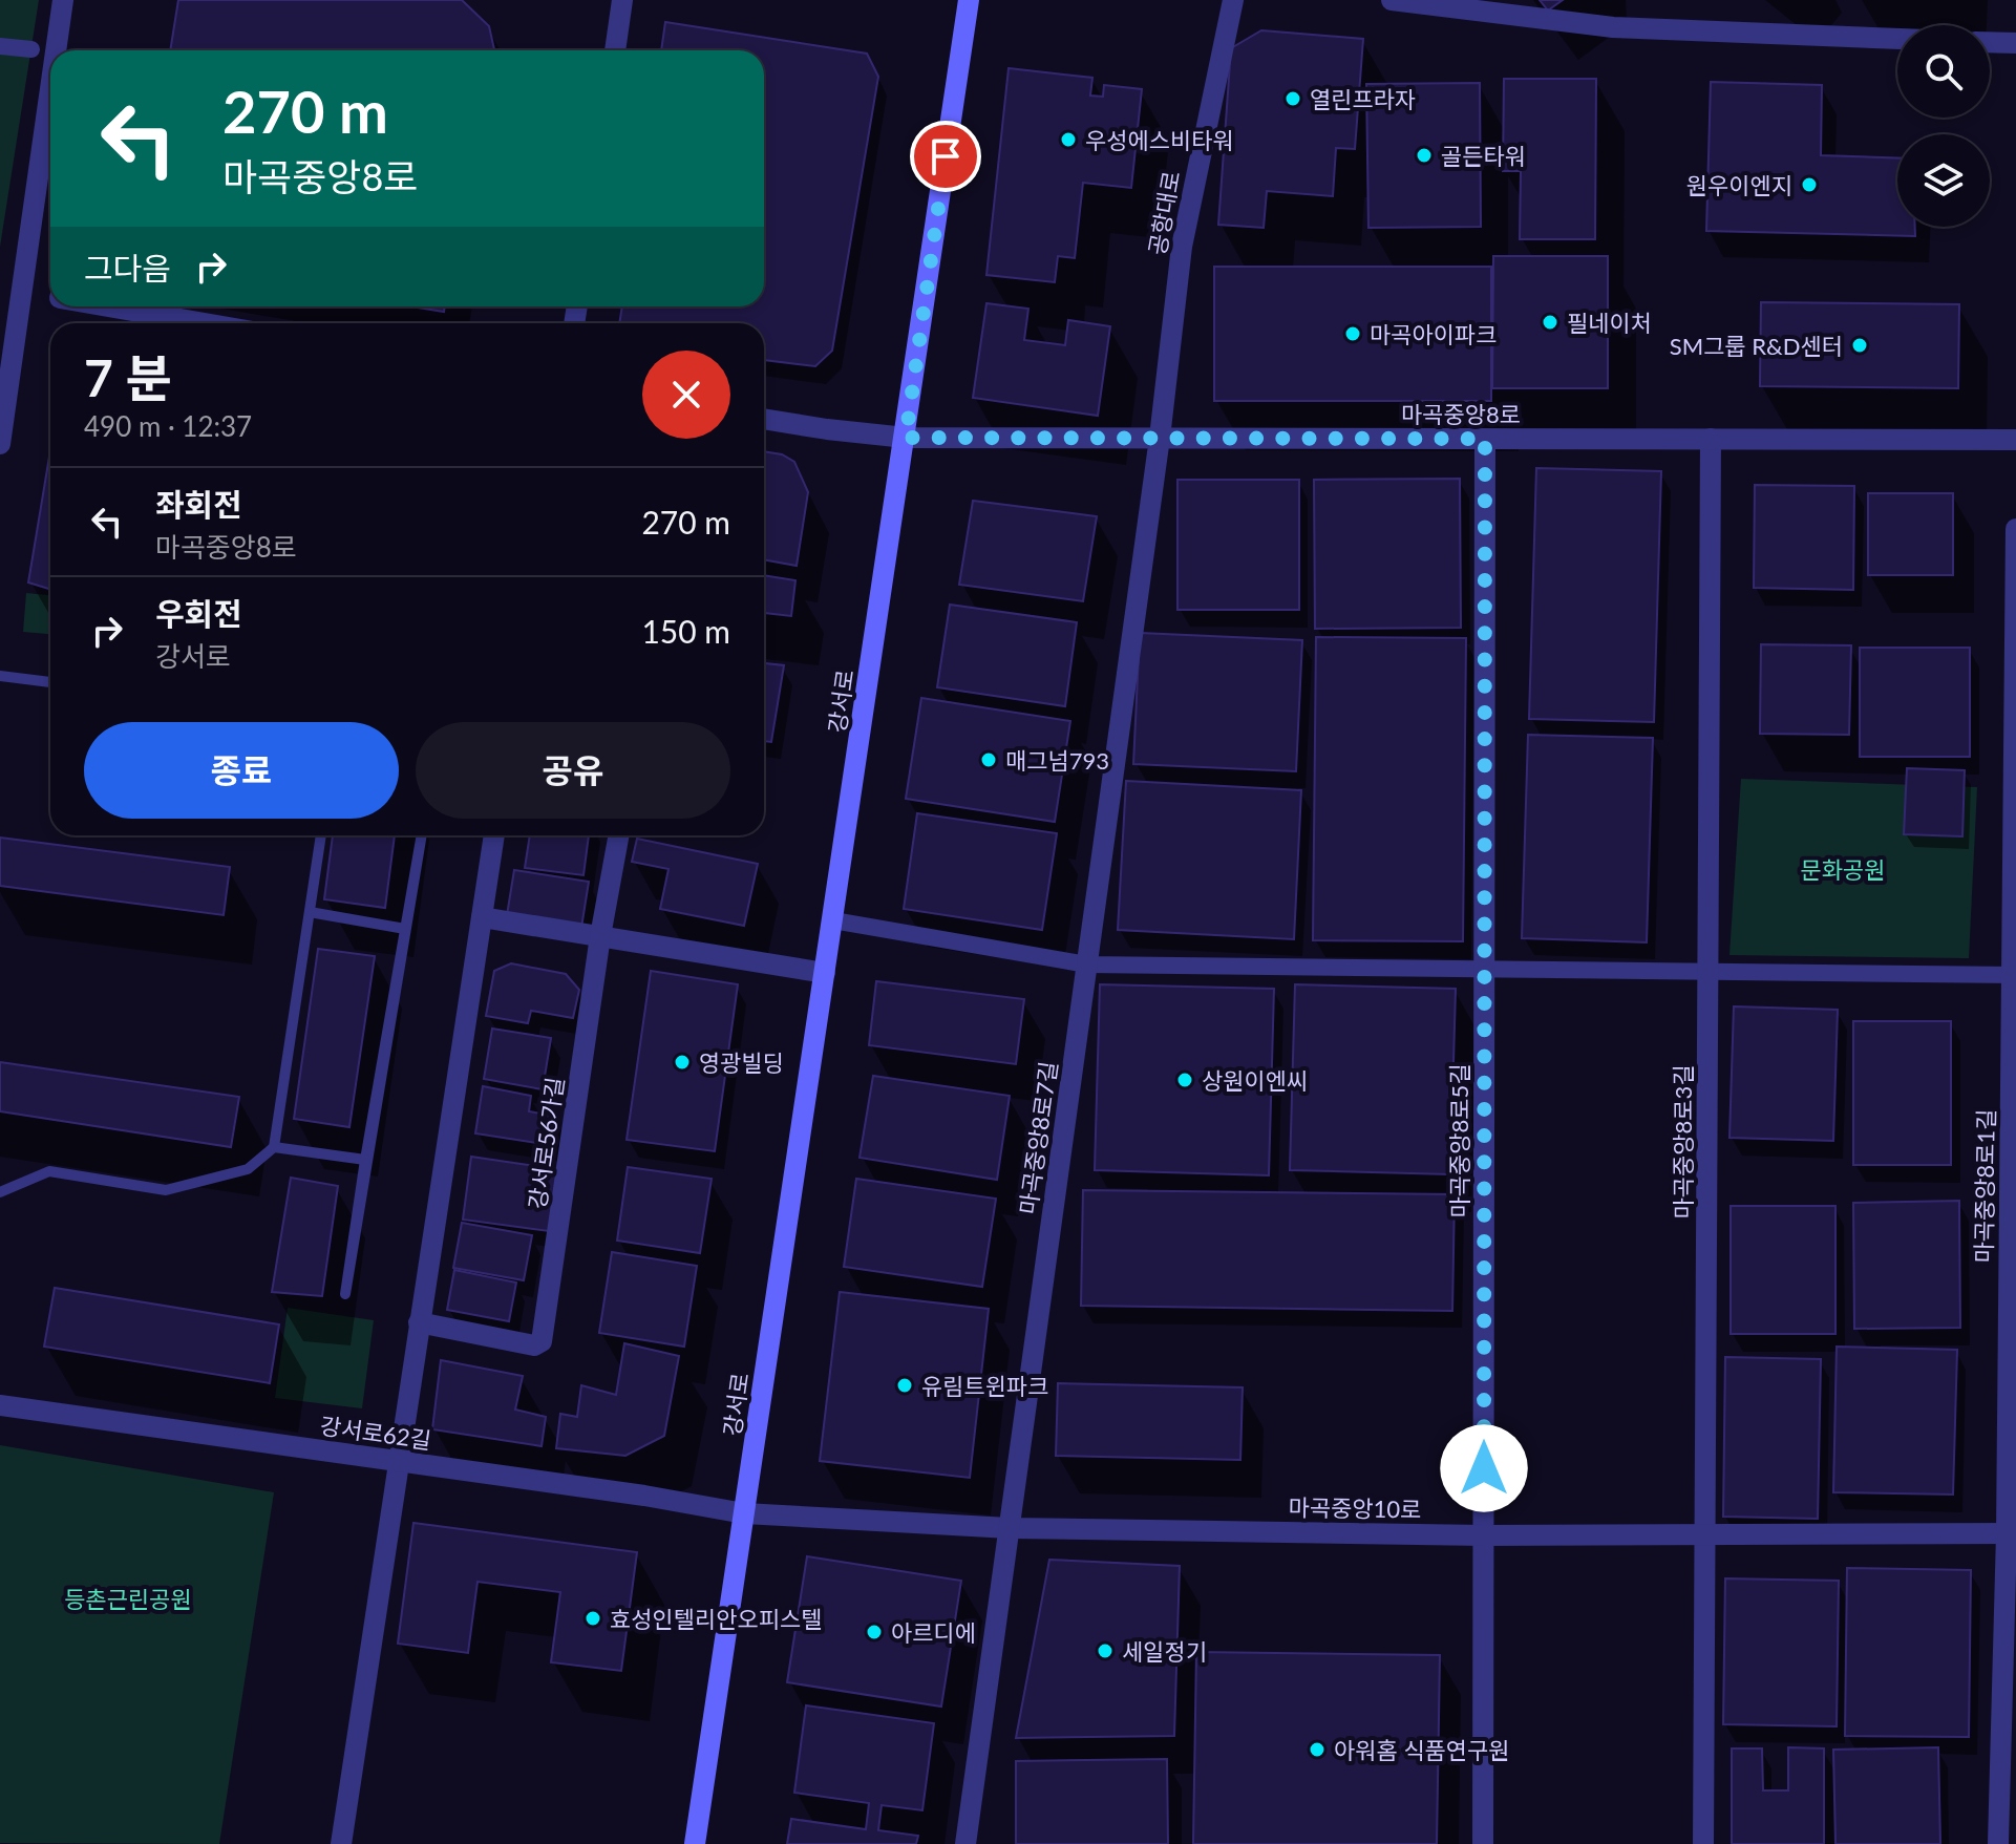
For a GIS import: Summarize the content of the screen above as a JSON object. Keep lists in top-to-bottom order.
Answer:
{
  "streets": {
    "main road": ["강서로"],
    "street": [
      "공항대로",
      "마곡중앙8로",
      "마곡중앙8로7길",
      "마곡중앙8로5길",
      "마곡중앙8로3길",
      "강서로56가길",
      "마곡중앙8로1길",
      "강서로62길",
      "마곡중앙10로"
    ]
  },
  "crossings": [
    ["공항대로", "마곡중앙8로"],
    ["공항대로", "마곡중앙8로7길"],
    ["마곡중앙8로", "강서로"],
    ["마곡중앙8로", "마곡중앙8로7길"],
    ["마곡중앙8로", "마곡중앙8로5길"],
    ["마곡중앙8로", "마곡중앙8로3길"],
    ["강서로", "강서로62길"],
    ["강서로", "마곡중앙10로"],
    ["마곡중앙8로7길", "마곡중앙10로"],
    ["마곡중앙8로5길", "마곡중앙10로"],
    ["마곡중앙8로3길", "마곡중앙10로"],
    ["마곡중앙8로1길", "마곡중앙10로"],
    ["강서로62길", "마곡중앙10로"]
  ],
  "parks": ["문화공원", "등촌근린공원"],
  "places": [
    "열린프라자",
    "우성에스비타워",
    "골든타워",
    "원우이엔지",
    "필네이처",
    "마곡아이파크",
    "SM그룹 R&D센터",
    "매그넘793",
    "영광빌딩",
    "상원이엔씨",
    "유림트윈파크",
    "효성인텔리안오피스텔",
    "아르디에",
    "세일정기",
    "아워홈 식품연구원"
  ],
  "page": {
    "turn": ["270 m", "마곡중앙8로"],
    "then": "그다음",
    "heading": ["7 분", "490 m · 12:37"],
    "list": [
      {
        "name": "좌회전",
        "note": "마곡중앙8로",
        "value": "270 m"
      },
      {
        "name": "우회전",
        "note": "강서로",
        "value": "150 m"
      }
    ],
    "buttons": ["종료", "공유"]
  }
}
